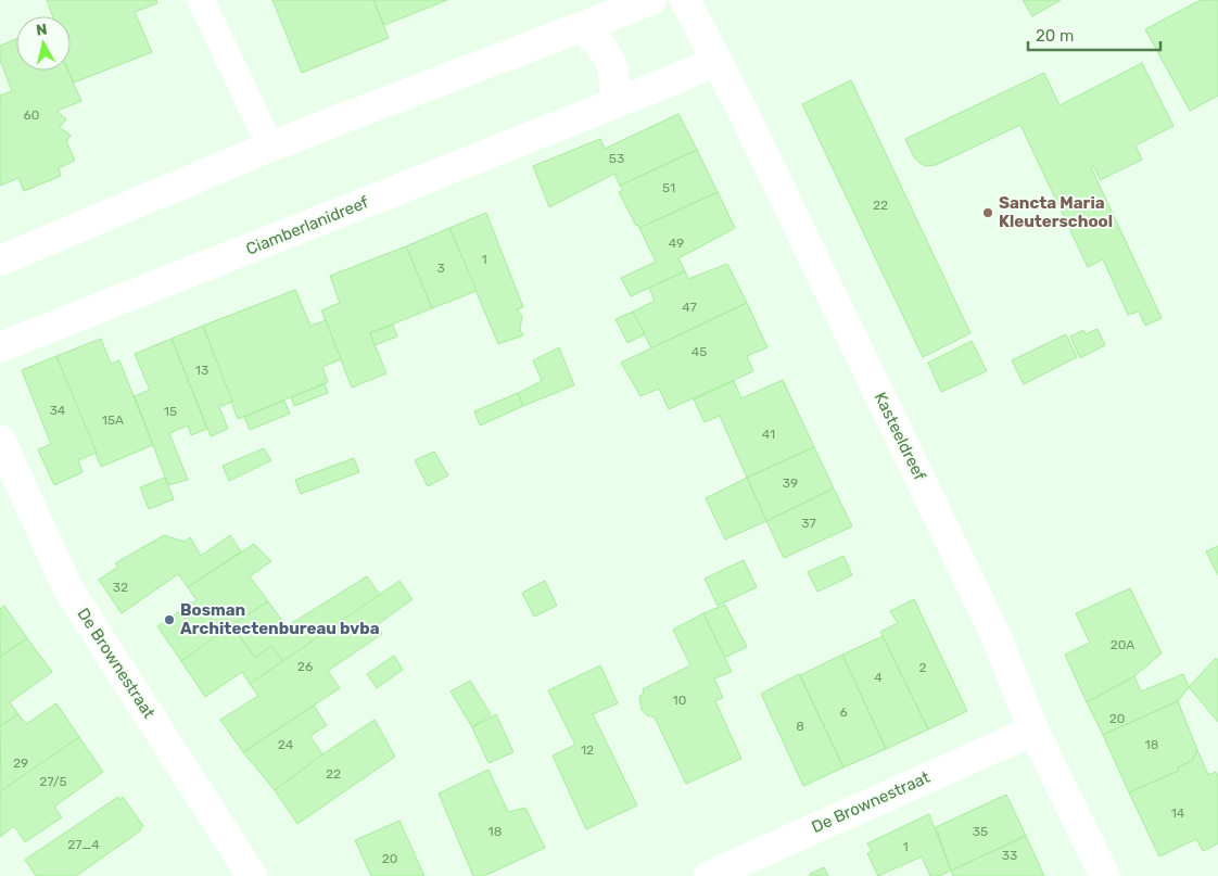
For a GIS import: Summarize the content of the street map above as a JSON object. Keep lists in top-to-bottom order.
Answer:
{
  "streets": {
    "street": ["Ciamberlanidreef", "Kasteeldreef", "De Brownestraat"]
  },
  "crossings": [
    ["Ciamberlanidreef", "Kasteeldreef"],
    ["Kasteeldreef", "De Brownestraat"]
  ],
  "places": ["Sancta Maria Kleuterschool", "Bosman Architectenbureau bvba"],
  "house_numbers": [
    "60",
    "53",
    "51",
    "22",
    "49",
    "1",
    "3",
    "47",
    "45",
    "13",
    "34",
    "15",
    "15A",
    "41",
    "39",
    "37",
    "32",
    "20A",
    "26",
    "2",
    "4",
    "10",
    "6",
    "20",
    "8",
    "24",
    "18",
    "12",
    "29",
    "22",
    "27/5",
    "14",
    "18",
    "35",
    "27_4",
    "1",
    "33",
    "20"
  ],
  "scale_bar": "20 m",
  "north": "top"
}
